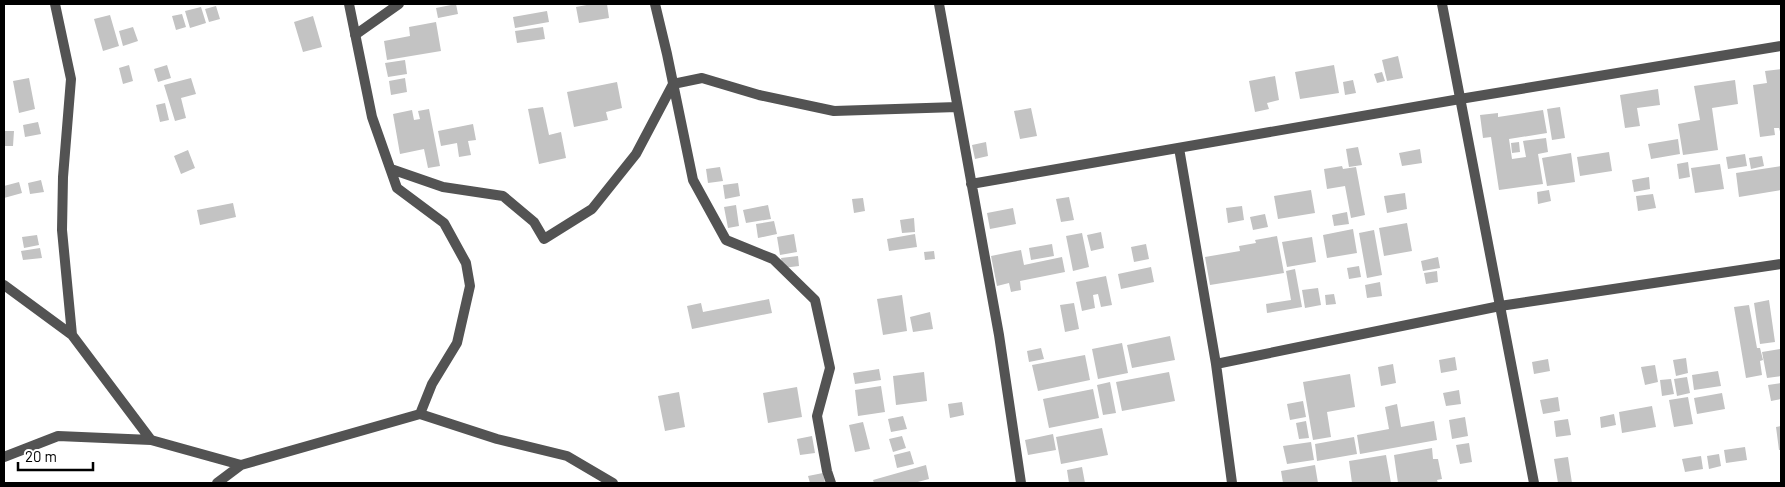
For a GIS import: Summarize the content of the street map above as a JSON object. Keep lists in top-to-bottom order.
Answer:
{
  "scale_bar": "20 m"
}
